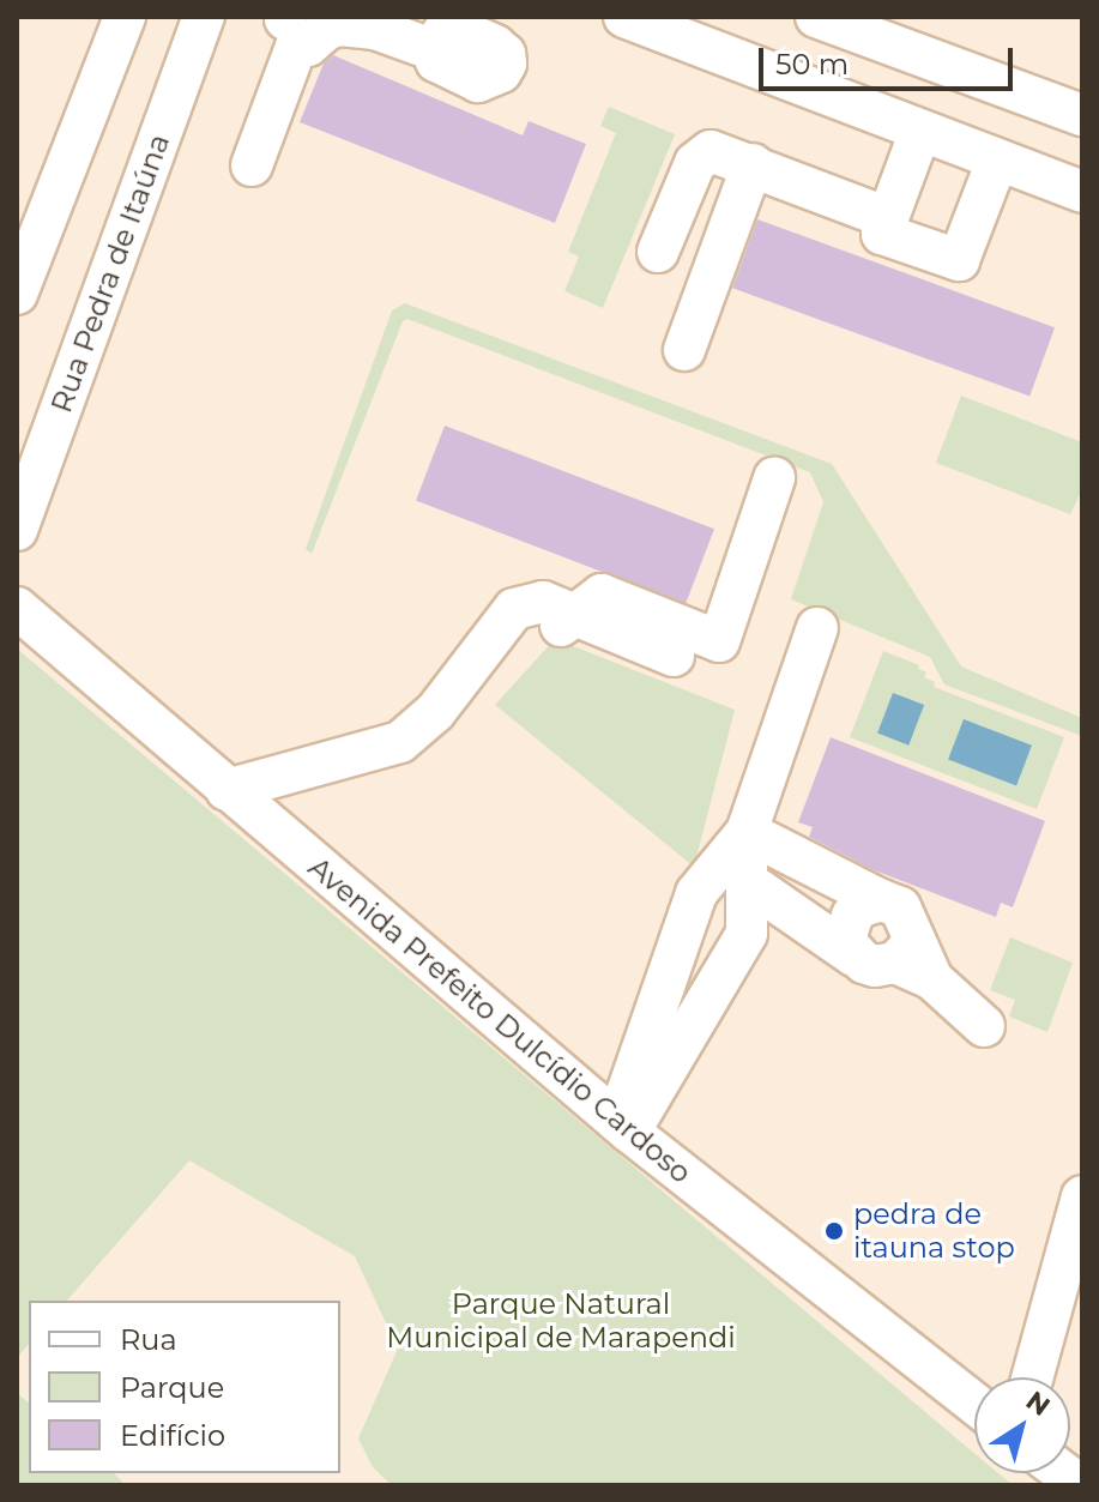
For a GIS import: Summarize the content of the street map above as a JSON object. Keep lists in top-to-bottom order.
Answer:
{
  "streets": {
    "street": ["Rua Pedra de Itaúna", "Avenida Prefeito Dulcídio Cardoso"]
  },
  "parks": ["Parque Natural Municipal de Marapendi"],
  "places": ["pedra de itauna stop"],
  "legend": ["Rua", "Parque", "Edifício"],
  "scale_bar": "50 m",
  "north": "top right"
}
